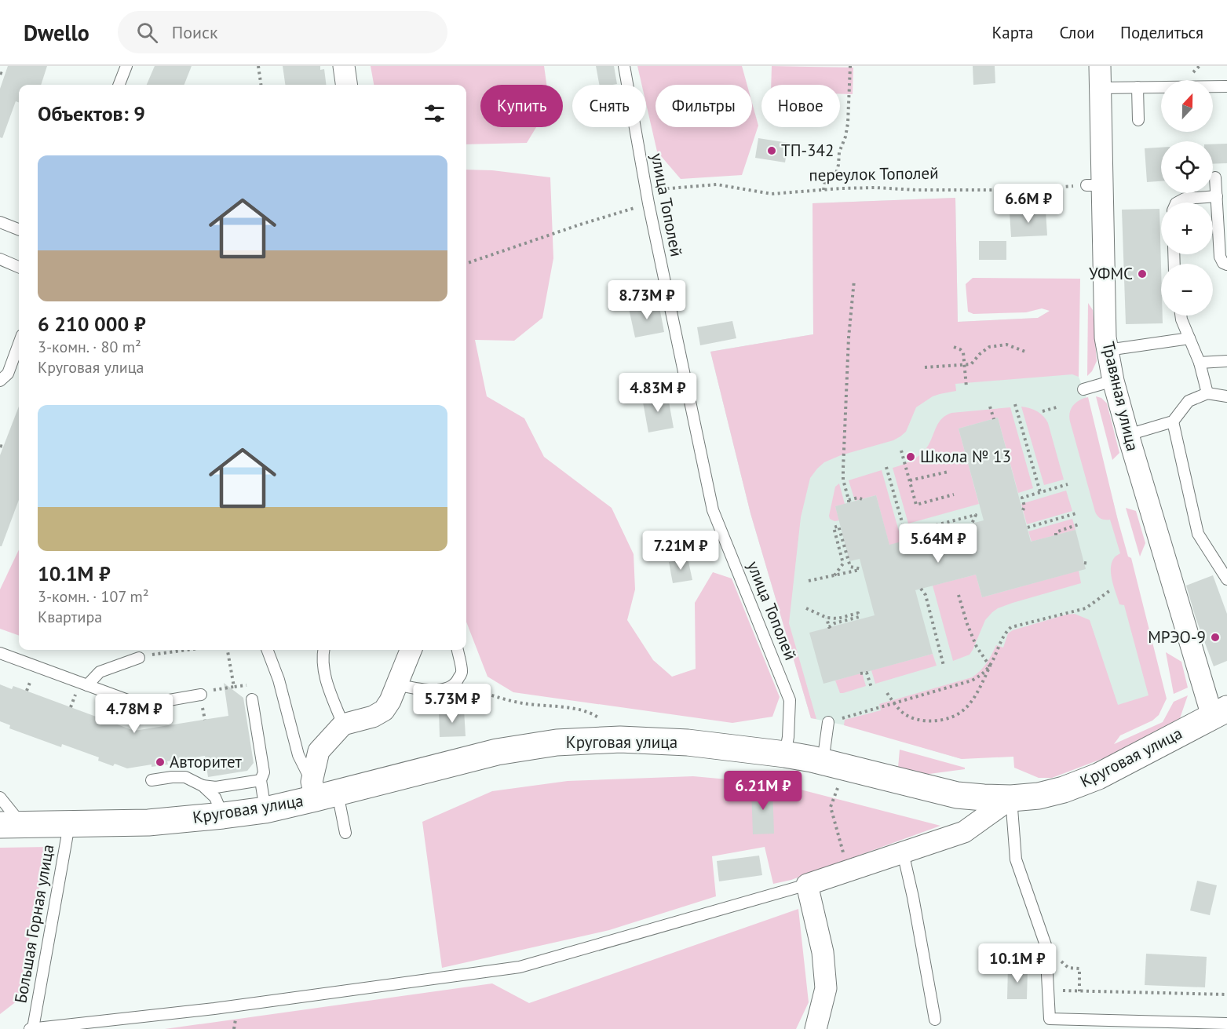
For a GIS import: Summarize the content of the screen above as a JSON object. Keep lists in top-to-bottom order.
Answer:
{
  "streets": {
    "street": ["Травяная улица", "Круговая улица"],
    "lane": ["улица Тополей", "Большая Горная улица"],
    "path": ["переулок Тополей"]
  },
  "crossings": [
    ["переулок Тополей", "улица Тополей"],
    ["переулок Тополей", "Травяная улица"],
    ["улица Тополей", "Круговая улица"],
    ["Травяная улица", "Круговая улица"],
    ["Круговая улица", "Большая Горная улица"]
  ],
  "places": [
    "ТП-342",
    "УФМС",
    "Школа № 13",
    "МРЭО-9",
    "Авторитет"
  ],
  "north": "top",
  "page": {
    "header": "Dwello",
    "search": "Поиск",
    "nav": ["Карта", "Слои", "Поделиться"],
    "map_buttons": ["+", "−"],
    "chip": [
      "Купить",
      "Снять",
      "Фильтры",
      "Новое"
    ],
    "heading": "Объектов: 9",
    "list": [
      {
        "name": "6 210 000 ₽",
        "note": "3-комн. · 80 m² · Круговая улица"
      },
      {
        "name": "10.1M ₽",
        "note": "3-комн. · 107 m² · Квартира"
      }
    ],
    "price": [
      "6.6M ₽",
      "8.73M ₽",
      "4.83M ₽",
      "5.64M ₽",
      "7.21M ₽",
      "5.73M ₽",
      "4.78M ₽",
      "6.21M ₽",
      "10.1M ₽"
    ]
  }
}
